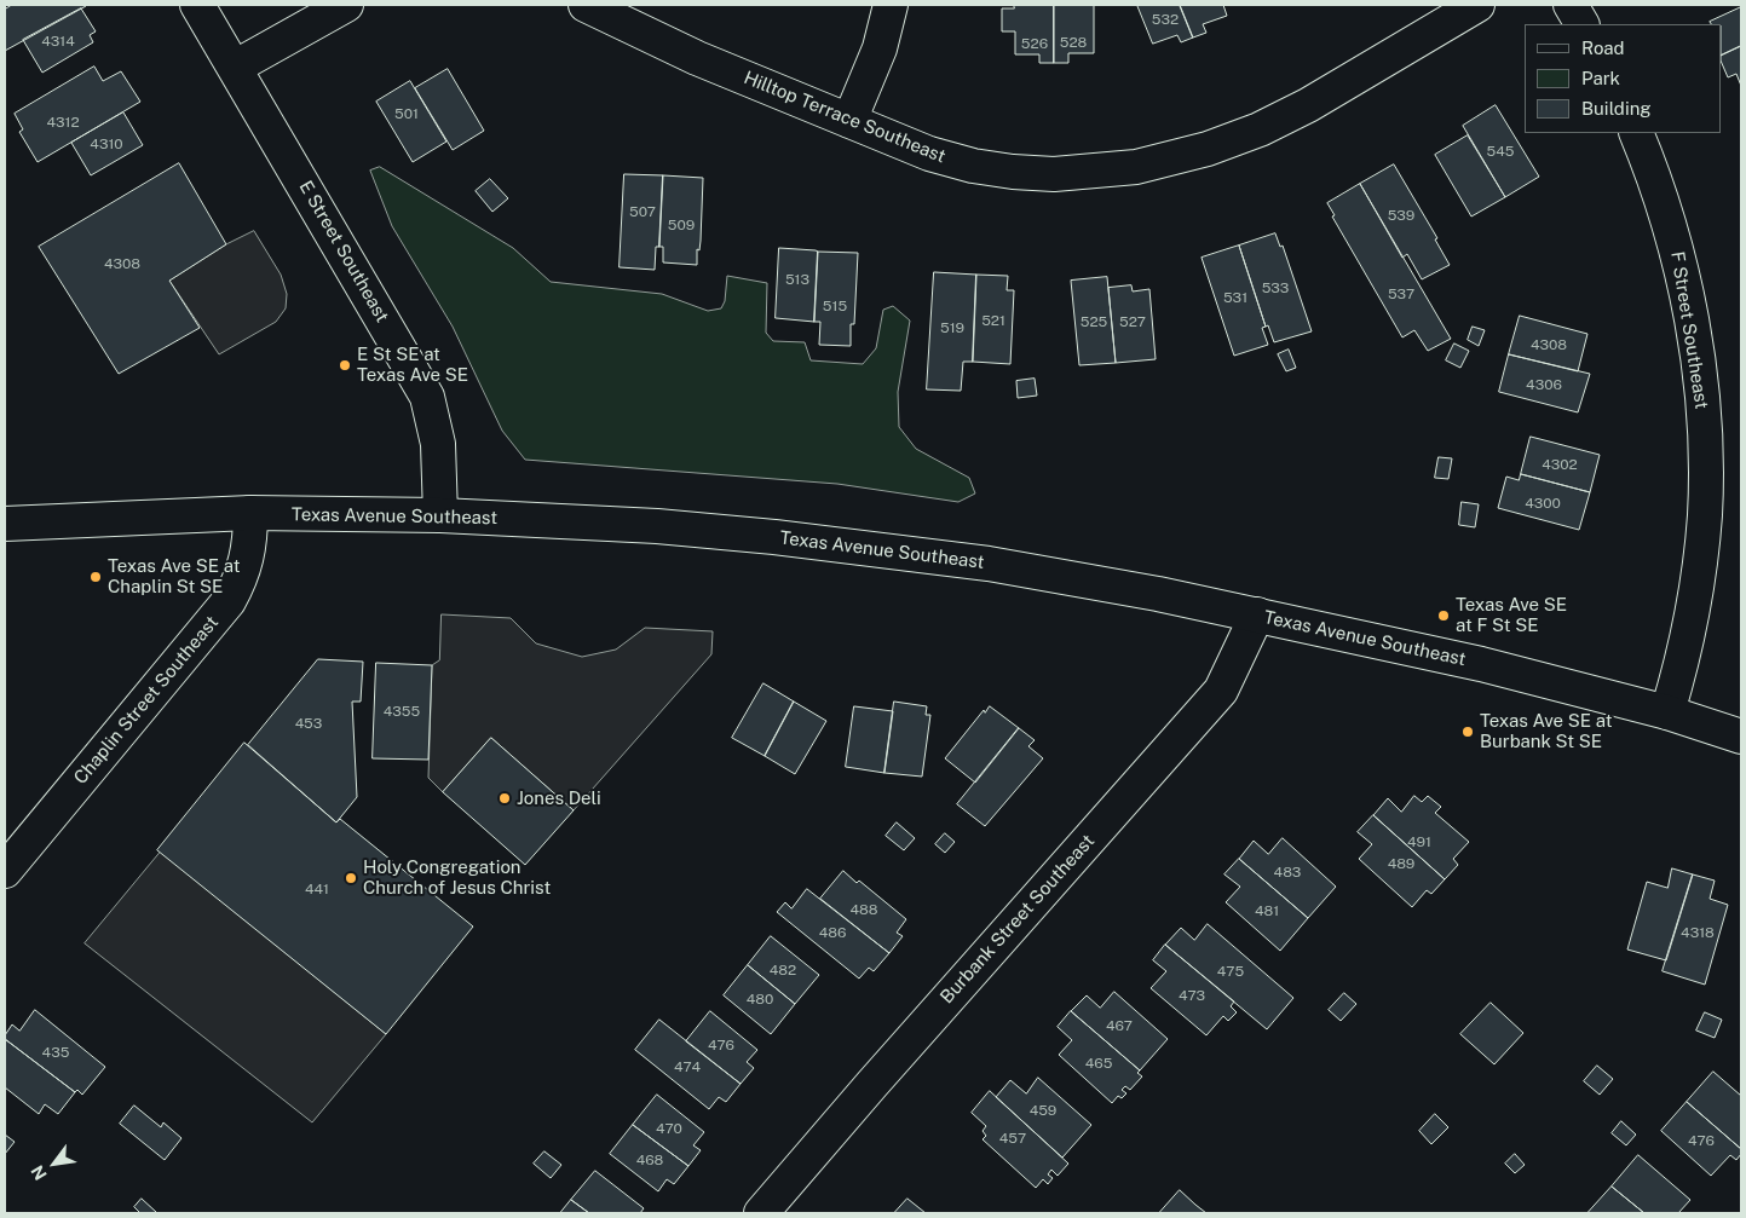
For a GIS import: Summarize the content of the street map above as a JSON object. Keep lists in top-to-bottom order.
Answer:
{
  "streets": {
    "street": [
      "Hilltop Terrace Southeast",
      "E Street Southeast",
      "F Street Southeast",
      "Texas Avenue Southeast",
      "Chaplin Street Southeast",
      "Burbank Street Southeast"
    ]
  },
  "crossings": [
    ["E Street Southeast", "Texas Avenue Southeast"],
    ["F Street Southeast", "Texas Avenue Southeast"],
    ["Texas Avenue Southeast", "Chaplin Street Southeast"],
    ["Texas Avenue Southeast", "Burbank Street Southeast"]
  ],
  "places": [
    "E St SE at Texas Ave SE",
    "Texas Ave SE at Chaplin St SE",
    "Texas Ave SE at F St SE",
    "Texas Ave SE at Burbank St SE",
    "Jones Deli",
    "Holy Congregation Church of Jesus Christ"
  ],
  "house_numbers": [
    "532",
    "4314",
    "528",
    "526",
    "501",
    "4312",
    "4310",
    "545",
    "507",
    "539",
    "509",
    "4308",
    "513",
    "533",
    "537",
    "531",
    "515",
    "521",
    "525",
    "527",
    "519",
    "4308",
    "4306",
    "4302",
    "4300",
    "4355",
    "453",
    "491",
    "489",
    "483",
    "441",
    "488",
    "481",
    "486",
    "4318",
    "482",
    "475",
    "473",
    "480",
    "467",
    "476",
    "435",
    "465",
    "474",
    "459",
    "470",
    "457",
    "476",
    "468"
  ],
  "legend": ["Road", "Park", "Building"],
  "north": "bottom left"
}
